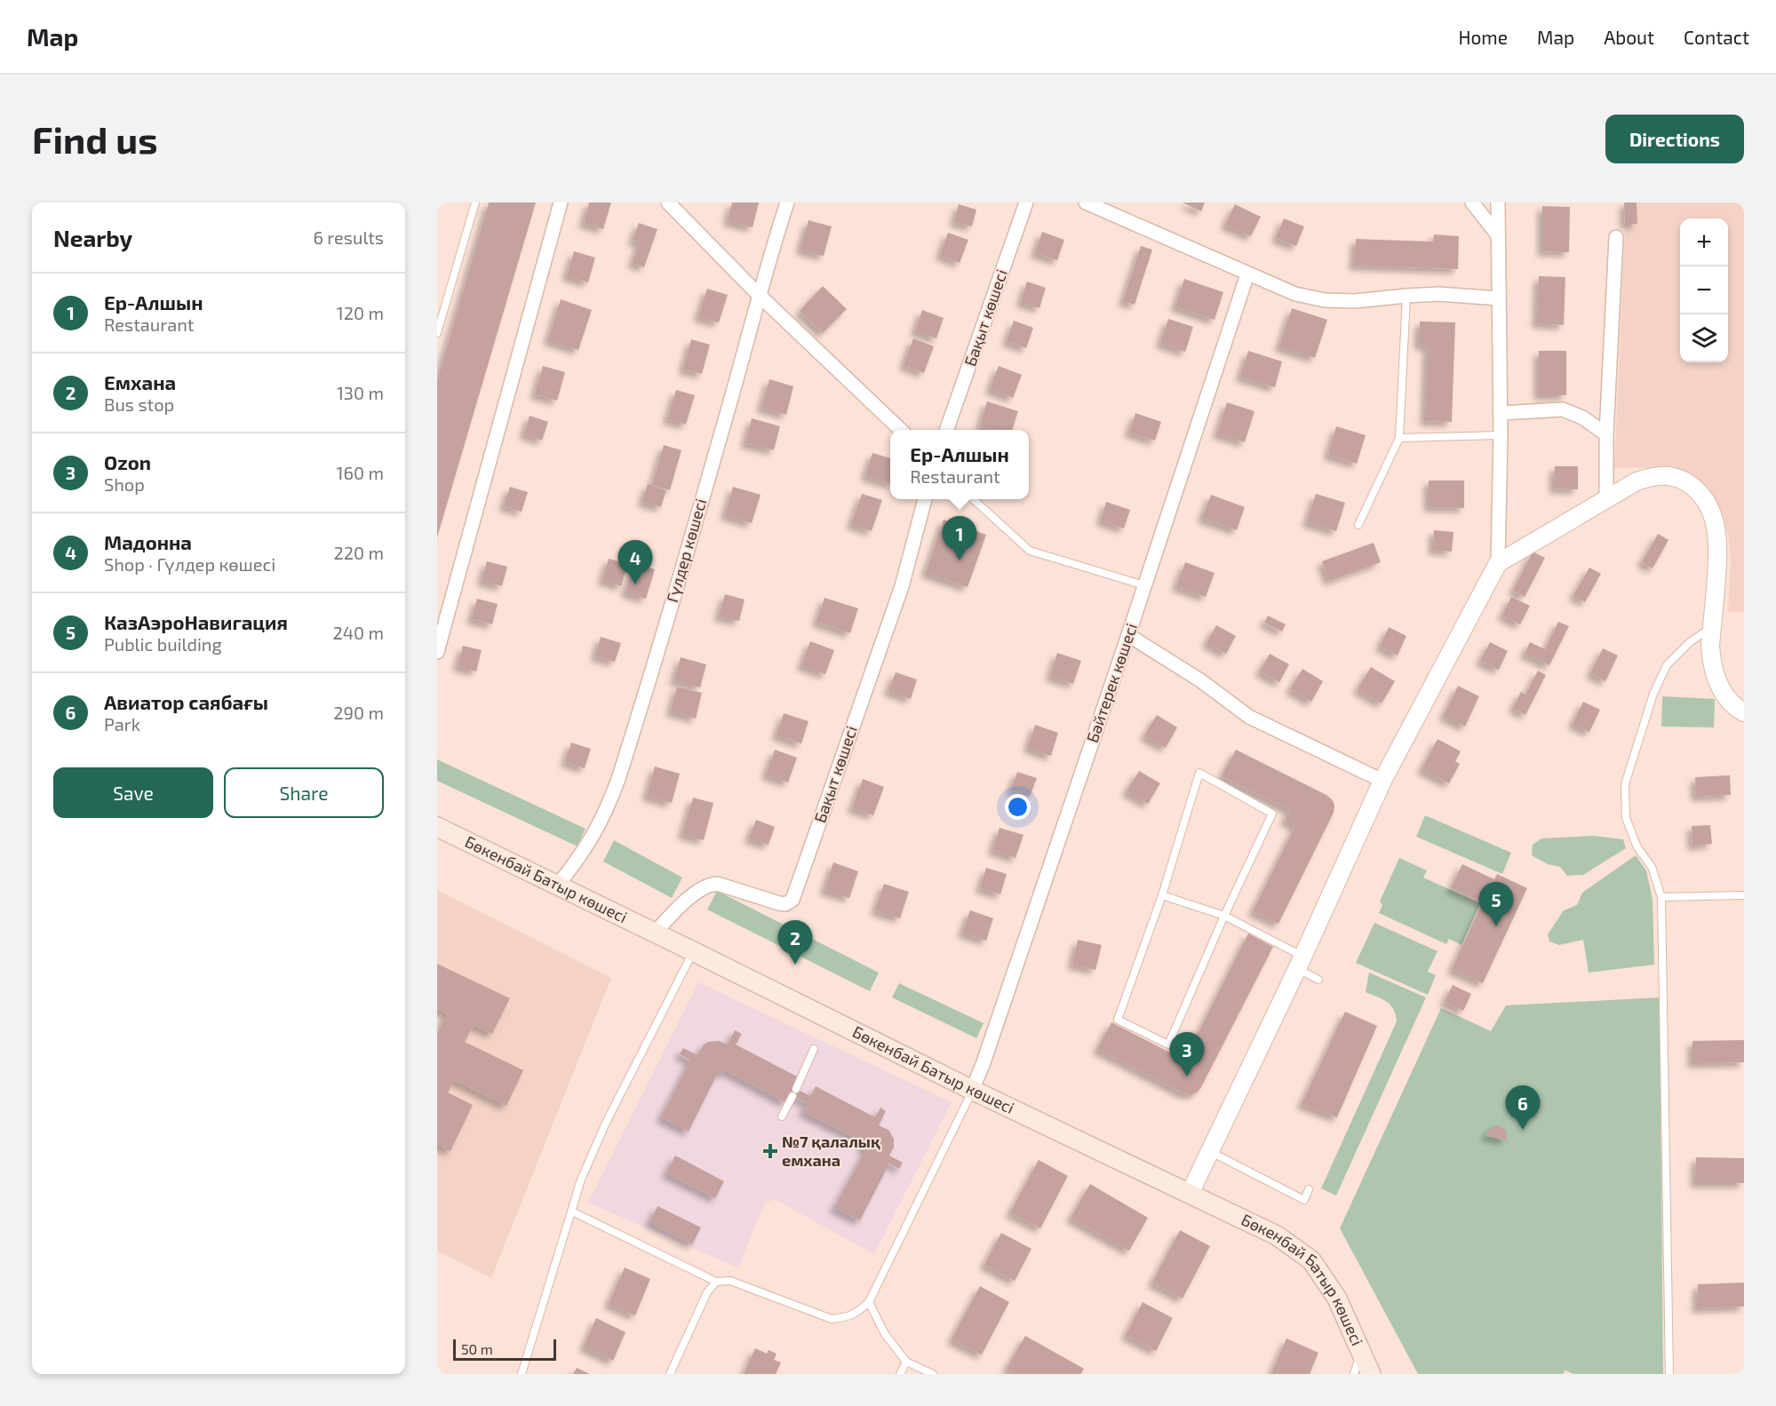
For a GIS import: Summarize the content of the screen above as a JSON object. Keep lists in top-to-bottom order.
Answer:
{
  "streets": {
    "main road": ["Бөкенбай Батыр көшесі"],
    "street": ["Бақыт көшесі", "Гүлдер көшесі", "Бәйтерек көшесі"]
  },
  "crossings": [
    ["Бақыт көшесі", "Бөкенбай Батыр көшесі"],
    ["Гүлдер көшесі", "Бөкенбай Батыр көшесі"],
    ["Бәйтерек көшесі", "Бөкенбай Батыр көшесі"]
  ],
  "places": {
    "health": ["№7 қалалық емхана"]
  },
  "scale_bar": "50 m",
  "page": {
    "header": "Map",
    "nav": [
      "Home",
      "Map",
      "About",
      "Contact"
    ],
    "buttons": [
      "Directions",
      ["Save", "Share"]
    ],
    "title": "Find us",
    "heading": ["Nearby", "6 results"],
    "map_buttons": ["+", "−"],
    "list": [
      {
        "mark": "1",
        "name": "Ер-Алшын",
        "note": "Restaurant",
        "value": "120 m"
      },
      {
        "mark": "2",
        "name": "Емхана",
        "note": "Bus stop",
        "value": "130 m"
      },
      {
        "mark": "3",
        "name": "Ozon",
        "note": "Shop",
        "value": "160 m"
      },
      {
        "mark": "4",
        "name": "Мадонна",
        "note": "Shop · Гүлдер көшесі",
        "value": "220 m"
      },
      {
        "mark": "5",
        "name": "КазАэроНавигация",
        "note": "Public building",
        "value": "240 m"
      },
      {
        "mark": "6",
        "name": "Авиатор саябағы",
        "note": "Park",
        "value": "290 m"
      }
    ],
    "popup": ["Ер-Алшын", "Restaurant"],
    "pins": [
      "1",
      "4",
      "5",
      "2",
      "3",
      "6"
    ],
    "scale": "50 m"
  }
}
